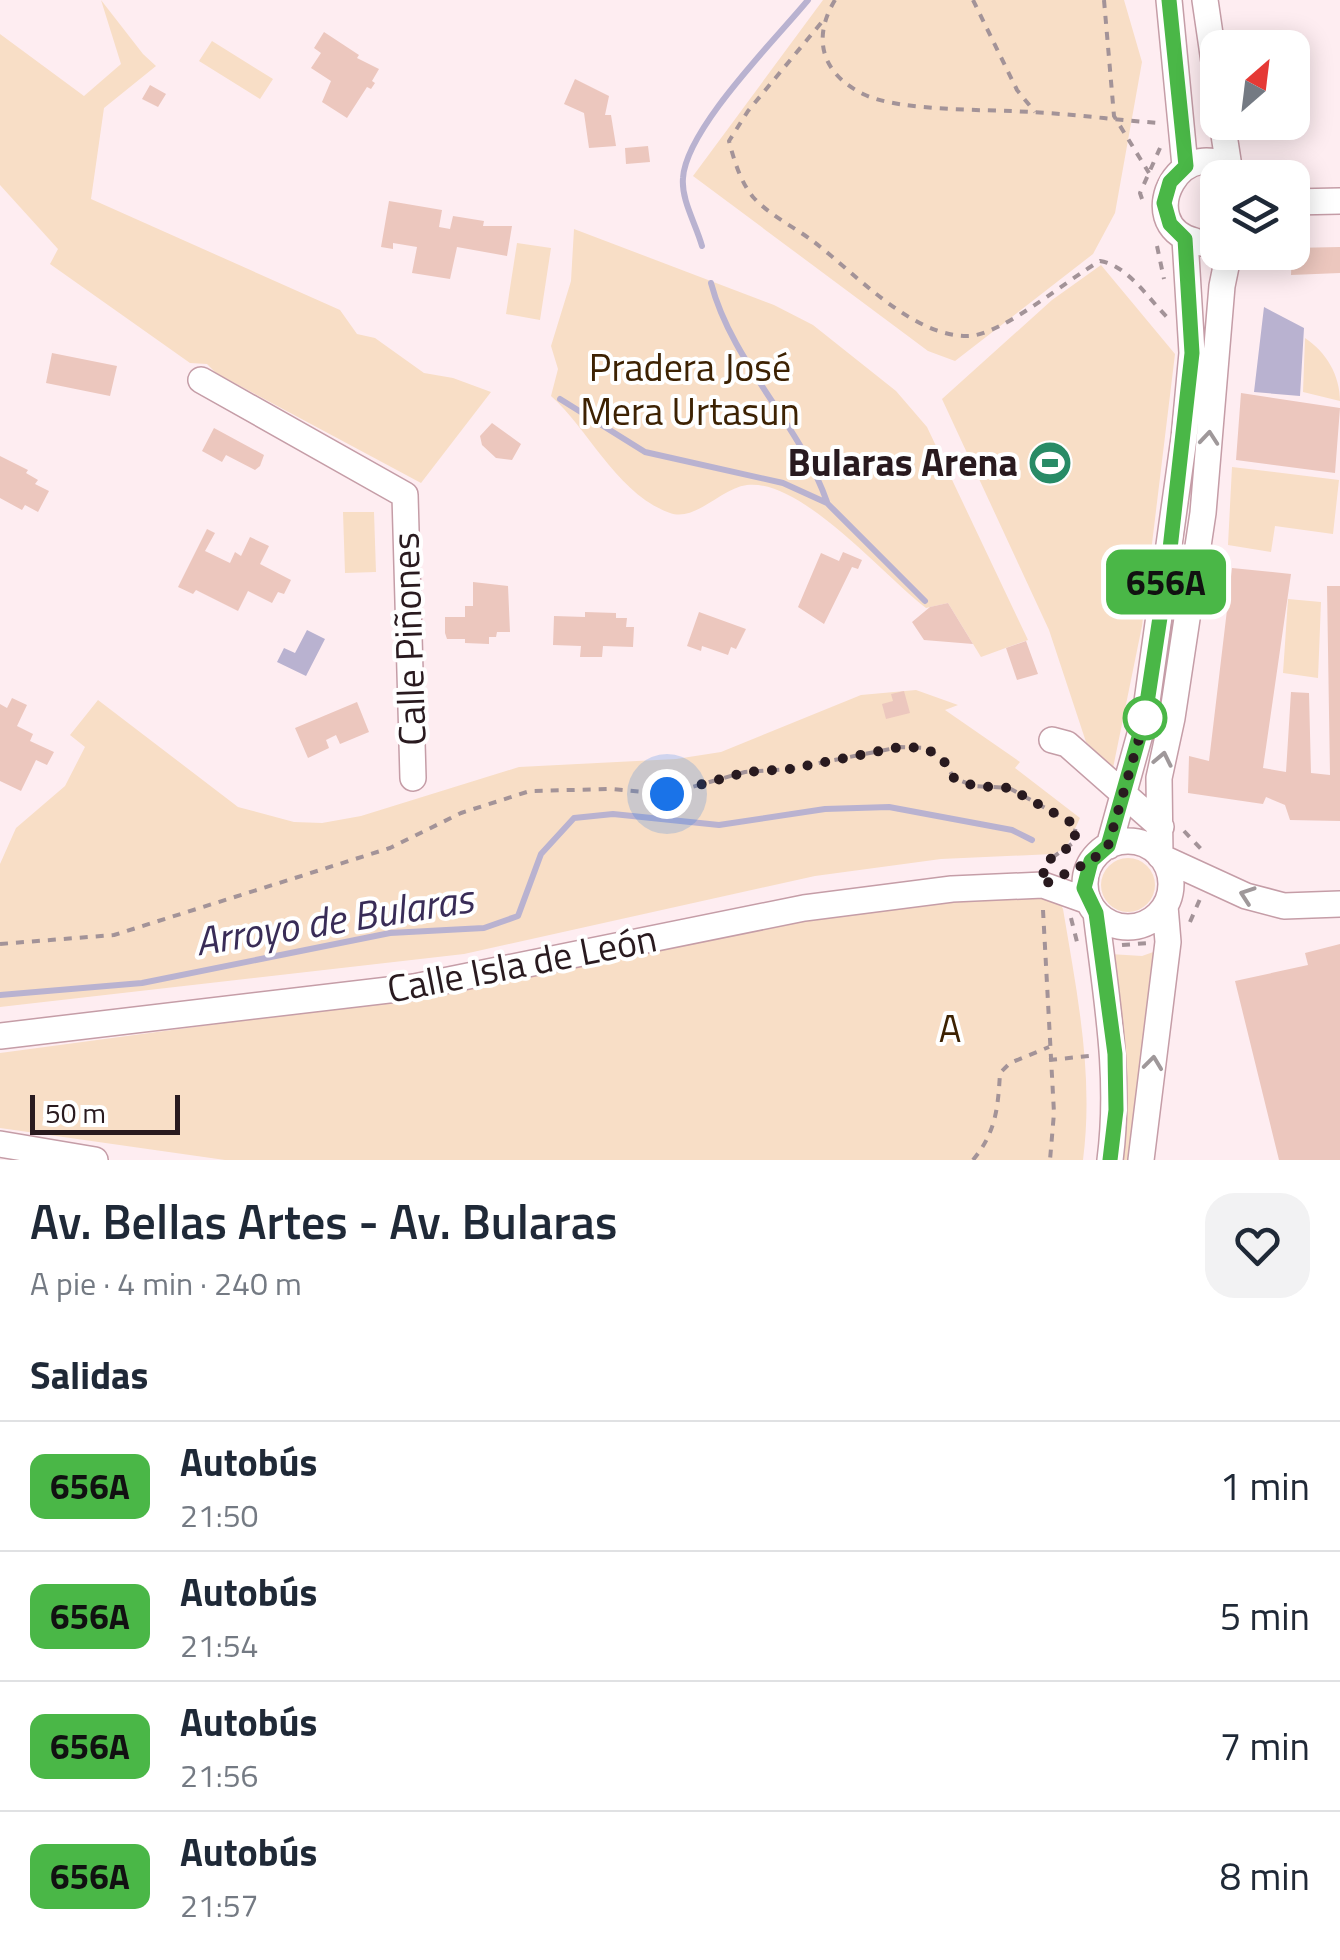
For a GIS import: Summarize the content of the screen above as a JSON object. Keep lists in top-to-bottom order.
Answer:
{
  "streets": {
    "street": ["Calle Piñones", "Calle Isla de León"]
  },
  "water": ["Arroyo de Bularas"],
  "parks": ["Pradera José Mera Urtasun", "A"],
  "places": {
    "sports": ["Bularas Arena"]
  },
  "lines": ["bus line 656A"],
  "scale_bar": "50 m",
  "north": "top right",
  "page": {
    "on_map": "656A",
    "scale": "50 m",
    "heading": [
      ["Av. Bellas Artes - Av. Bularas", "A pie · 4 min · 240 m"],
      "Salidas"
    ],
    "list": [
      {
        "mark": "656A",
        "name": "Autobús",
        "note": "21:50",
        "value": "1 min"
      },
      {
        "mark": "656A",
        "name": "Autobús",
        "note": "21:54",
        "value": "5 min"
      },
      {
        "mark": "656A",
        "name": "Autobús",
        "note": "21:56",
        "value": "7 min"
      },
      {
        "mark": "656A",
        "name": "Autobús",
        "note": "21:57",
        "value": "8 min"
      }
    ]
  }
}
